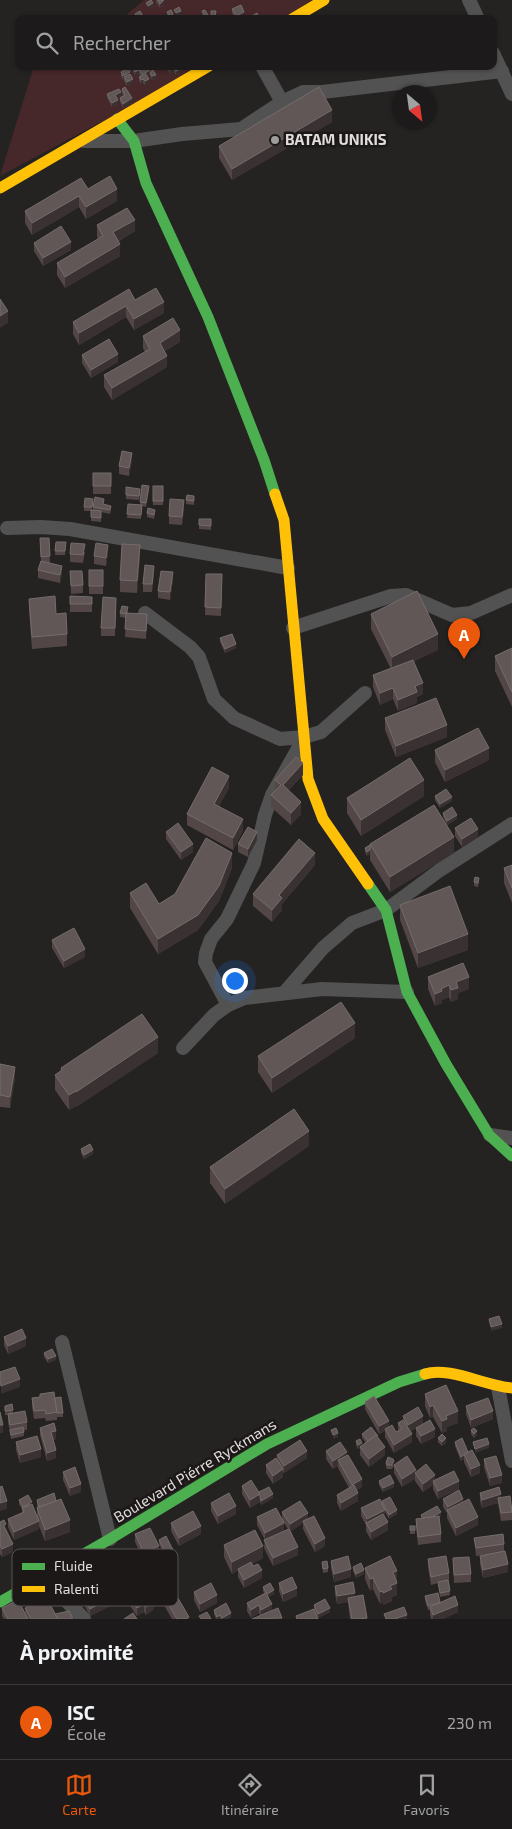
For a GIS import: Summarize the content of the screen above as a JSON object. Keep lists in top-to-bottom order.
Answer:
{
  "streets": {
    "street": ["Boulevard Piérre Ryckmans"]
  },
  "places": ["BATAM UNIKIS"],
  "legend": ["Fluide", "Ralenti"],
  "north": "bottom right",
  "page": {
    "search": "Rechercher",
    "pins": "A",
    "heading": "À proximité",
    "list": [
      {
        "mark": "A",
        "name": "ISC",
        "note": "École",
        "value": "230 m"
      }
    ],
    "nav": ["Carte", "Itinéraire", "Favoris"]
  }
}
